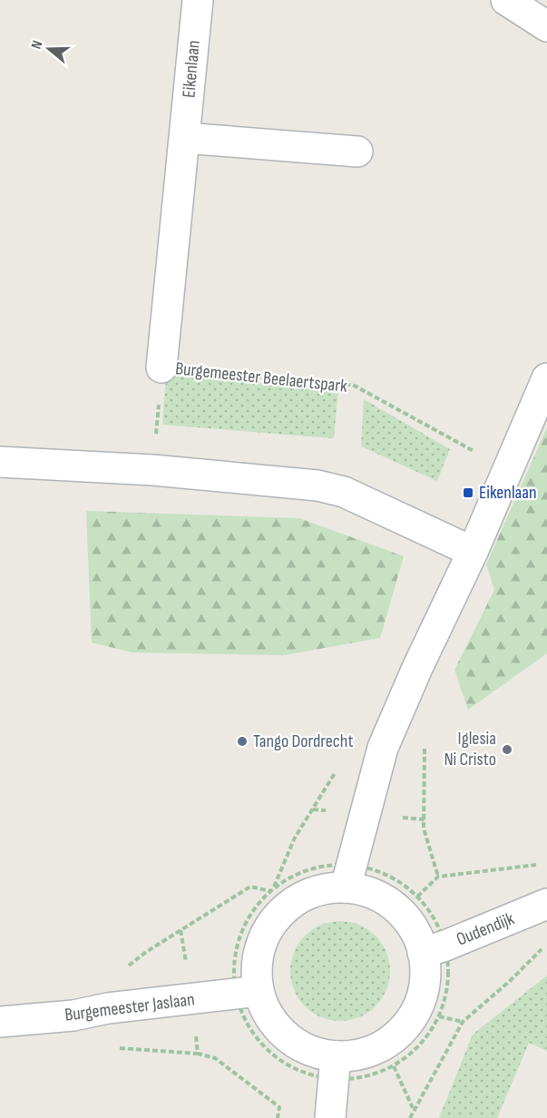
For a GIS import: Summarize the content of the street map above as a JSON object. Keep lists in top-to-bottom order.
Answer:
{
  "streets": {
    "street": ["Eikenlaan", "Oudendijk", "Burgemeester Jaslaan"],
    "path": ["Burgemeester Beelaertspark"]
  },
  "crossings": [
    ["Eikenlaan", "Burgemeester Beelaertspark"],
    ["Oudendijk", "Burgemeester Jaslaan"]
  ],
  "places": {
    "transit": ["Eikenlaan"],
    "other": ["Tango Dordrecht", "Iglesia Ni Cristo"]
  },
  "north": "left"
}
